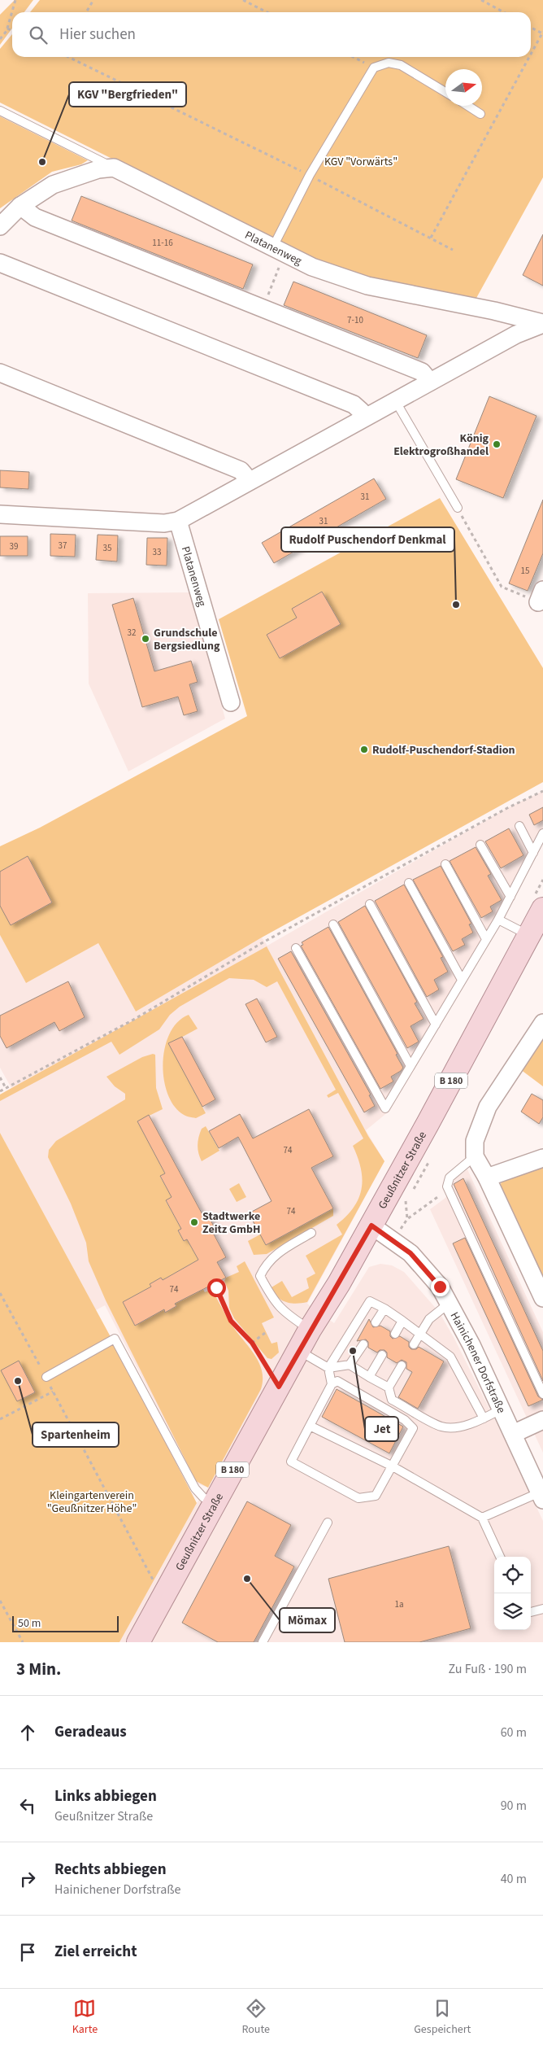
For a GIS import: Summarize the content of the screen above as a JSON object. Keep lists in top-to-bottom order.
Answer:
{
  "streets": {
    "main road": ["B 180", "Geußnitzer Straße"],
    "street": ["Platanenweg", "Hainichener Dorfstraße"]
  },
  "crossings": [
    ["Geußnitzer Straße", "Hainichener Dorfstraße"]
  ],
  "parks": ["KGV \"Vorwärts\"", "Kleingartenverein \"Geußnitzer Höhe\""],
  "places": [
    "KGV \"Bergfrieden\"",
    "König Elektrogroßhandel",
    "Rudolf Puschendorf Denkmal",
    "Grundschule Bergsiedlung",
    "Rudolf-Puschendorf-Stadion",
    "Stadtwerke Zeitz GmbH",
    "Jet",
    "Spartenheim",
    "Mömax"
  ],
  "house_numbers": [
    "11-16",
    "7-10",
    "31",
    "31",
    "37",
    "39",
    "35",
    "33",
    "15",
    "32",
    "74",
    "74",
    "74",
    "1a"
  ],
  "scale_bar": "50 m",
  "north": "right",
  "page": {
    "search": "Hier suchen",
    "scale": "50 m",
    "heading": ["3 Min.", "Zu Fuß · 190 m"],
    "list": [
      ["Geradeaus", "60 m"],
      ["Links abbiegen", "Geußnitzer Straße", "90 m"],
      ["Rechts abbiegen", "Hainichener Dorfstraße", "40 m"],
      "Ziel erreicht"
    ],
    "nav": ["Karte", "Route", "Gespeichert"]
  }
}
